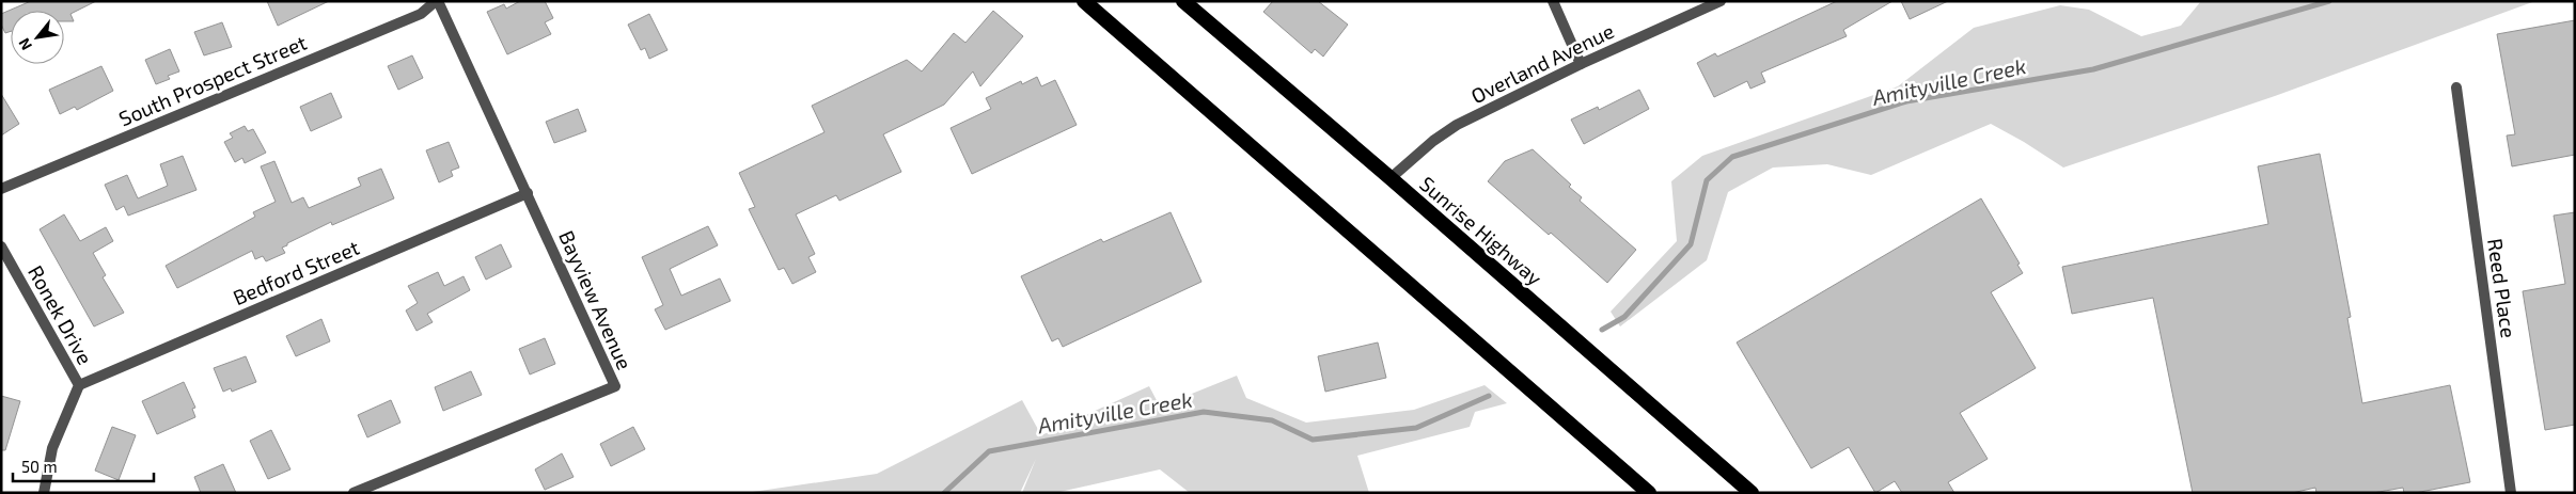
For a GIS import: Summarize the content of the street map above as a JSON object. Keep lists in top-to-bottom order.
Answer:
{
  "streets": {
    "highway": ["Sunrise Highway"],
    "street": [
      "Overland Avenue",
      "South Prospect Street",
      "Bedford Street",
      "Reed Place",
      "Bayview Avenue",
      "Ronek Drive"
    ]
  },
  "crossings": [
    ["Overland Avenue", "Sunrise Highway"],
    ["South Prospect Street", "Bayview Avenue"],
    ["Bedford Street", "Bayview Avenue"],
    ["Bedford Street", "Ronek Drive"]
  ],
  "water": ["Amityville Creek"],
  "scale_bar": "50 m",
  "north": "bottom left"
}
